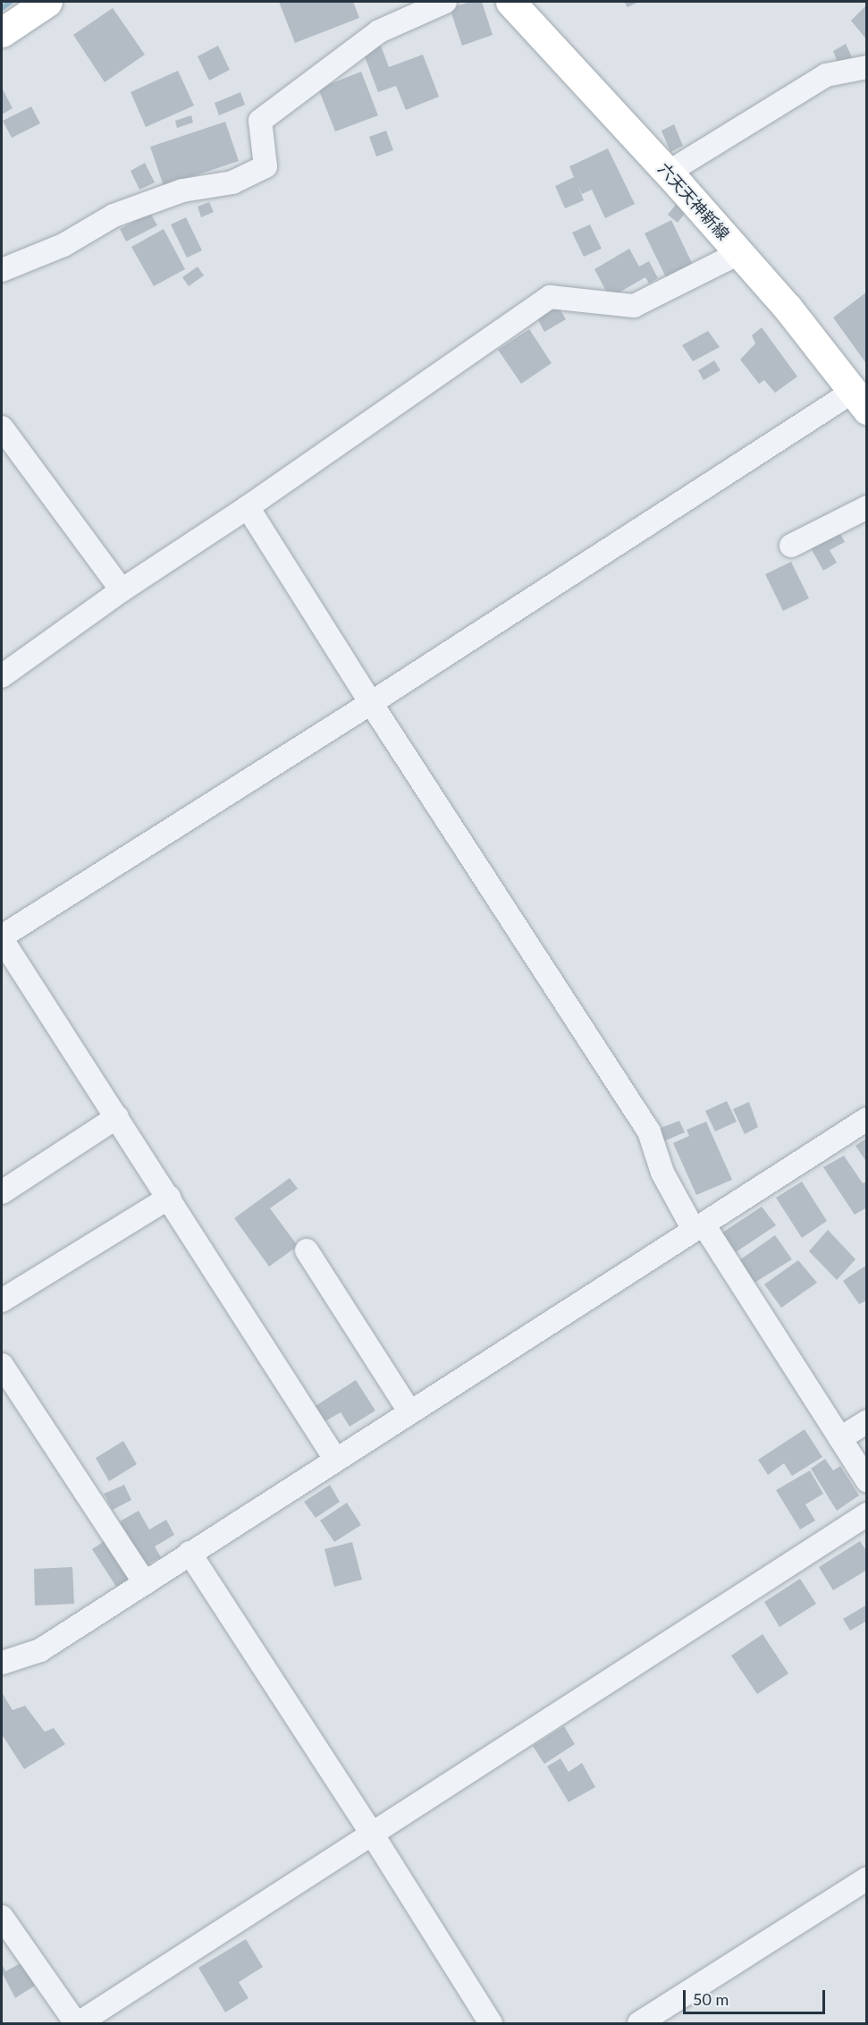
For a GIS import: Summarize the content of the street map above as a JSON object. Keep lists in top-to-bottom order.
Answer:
{
  "streets": {
    "main road": ["六天天神新線"]
  },
  "scale_bar": "50 m"
}
